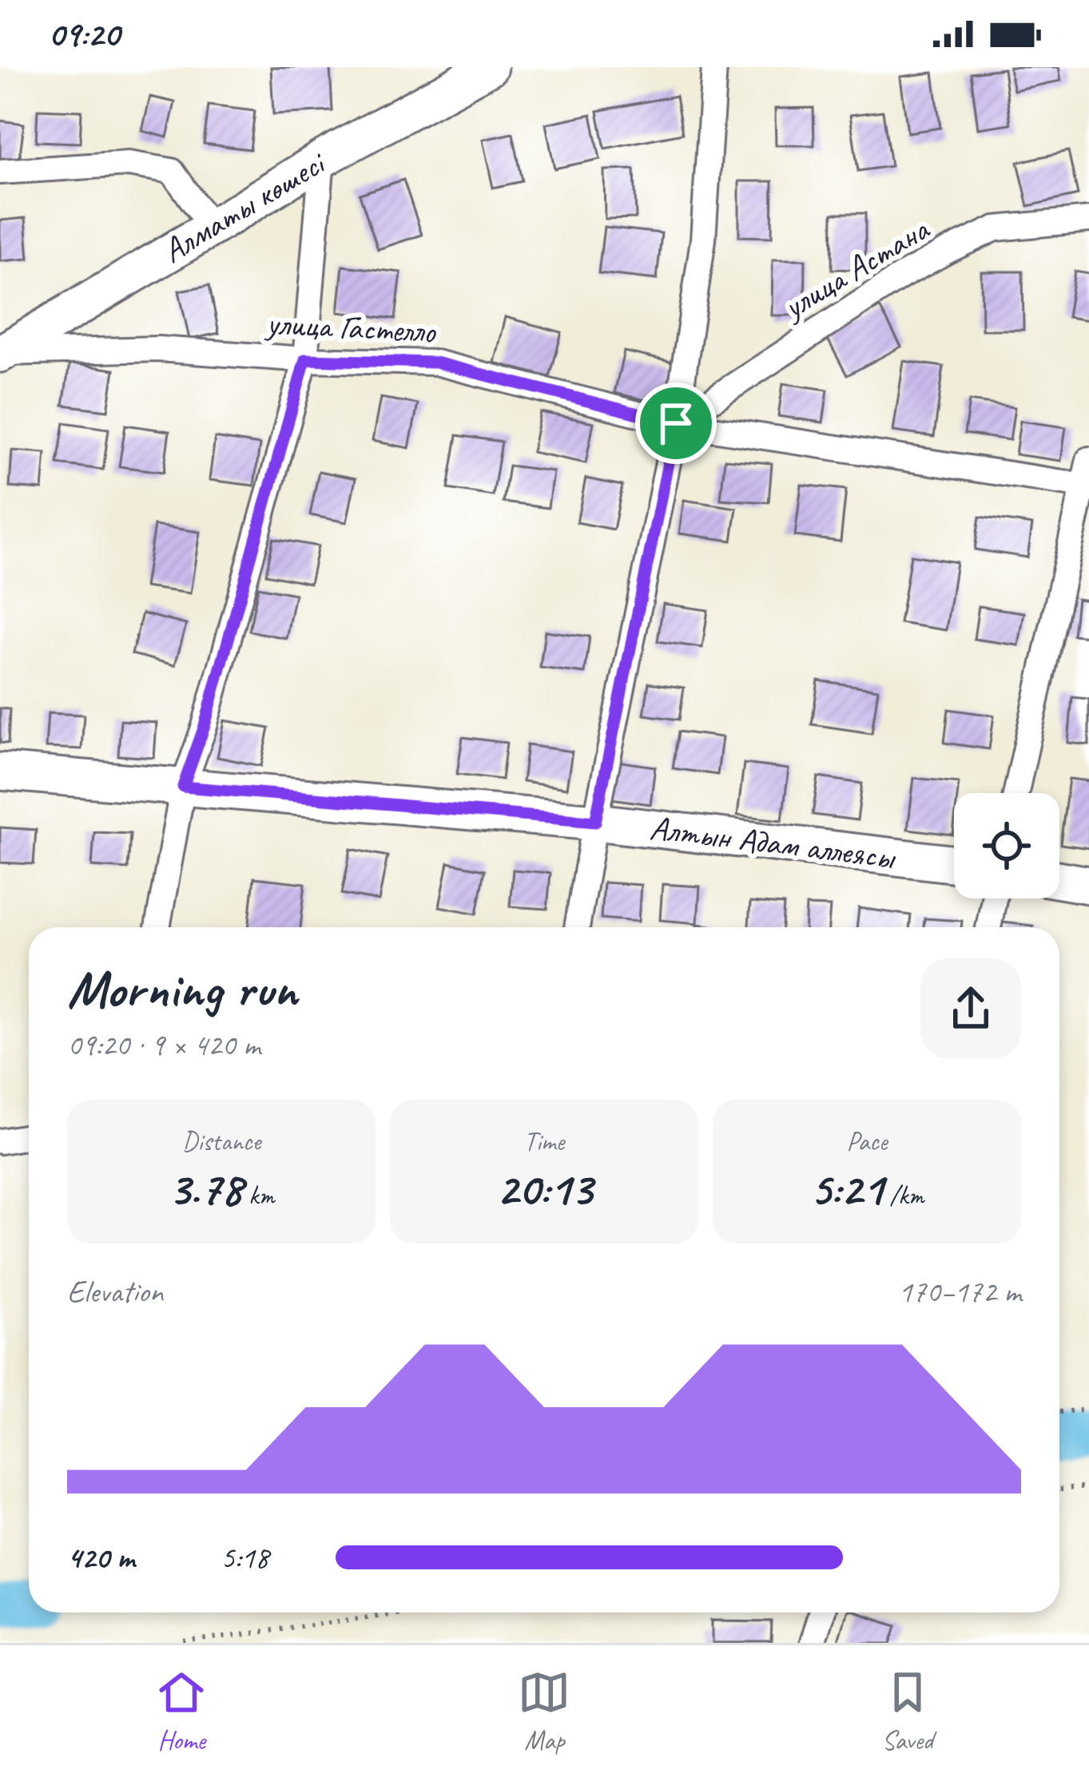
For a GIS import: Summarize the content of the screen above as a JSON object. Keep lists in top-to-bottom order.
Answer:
{
  "streets": {
    "main road": ["Алматы көшесі", "Алтын Адам аллеясы"],
    "street": ["улица Астана", "улица Гастелло"]
  },
  "crossings": [
    ["Алматы көшесі", "улица Гастелло"],
    ["улица Астана", "улица Гастелло"]
  ],
  "page": {
    "status": "09:20",
    "heading": ["Morning run", "09:20 · 9 × 420 m"],
    "stats": [
      ["Distance", "3.78 km"],
      ["Time", "20:13"],
      ["Pace", "5:21 /km"]
    ],
    "chart": ["Elevation", "170–172 m"],
    "list": [
      {
        "name": "420 m",
        "note": "5:18"
      }
    ],
    "tabs": ["Home", "Map", "Saved"]
  }
}
